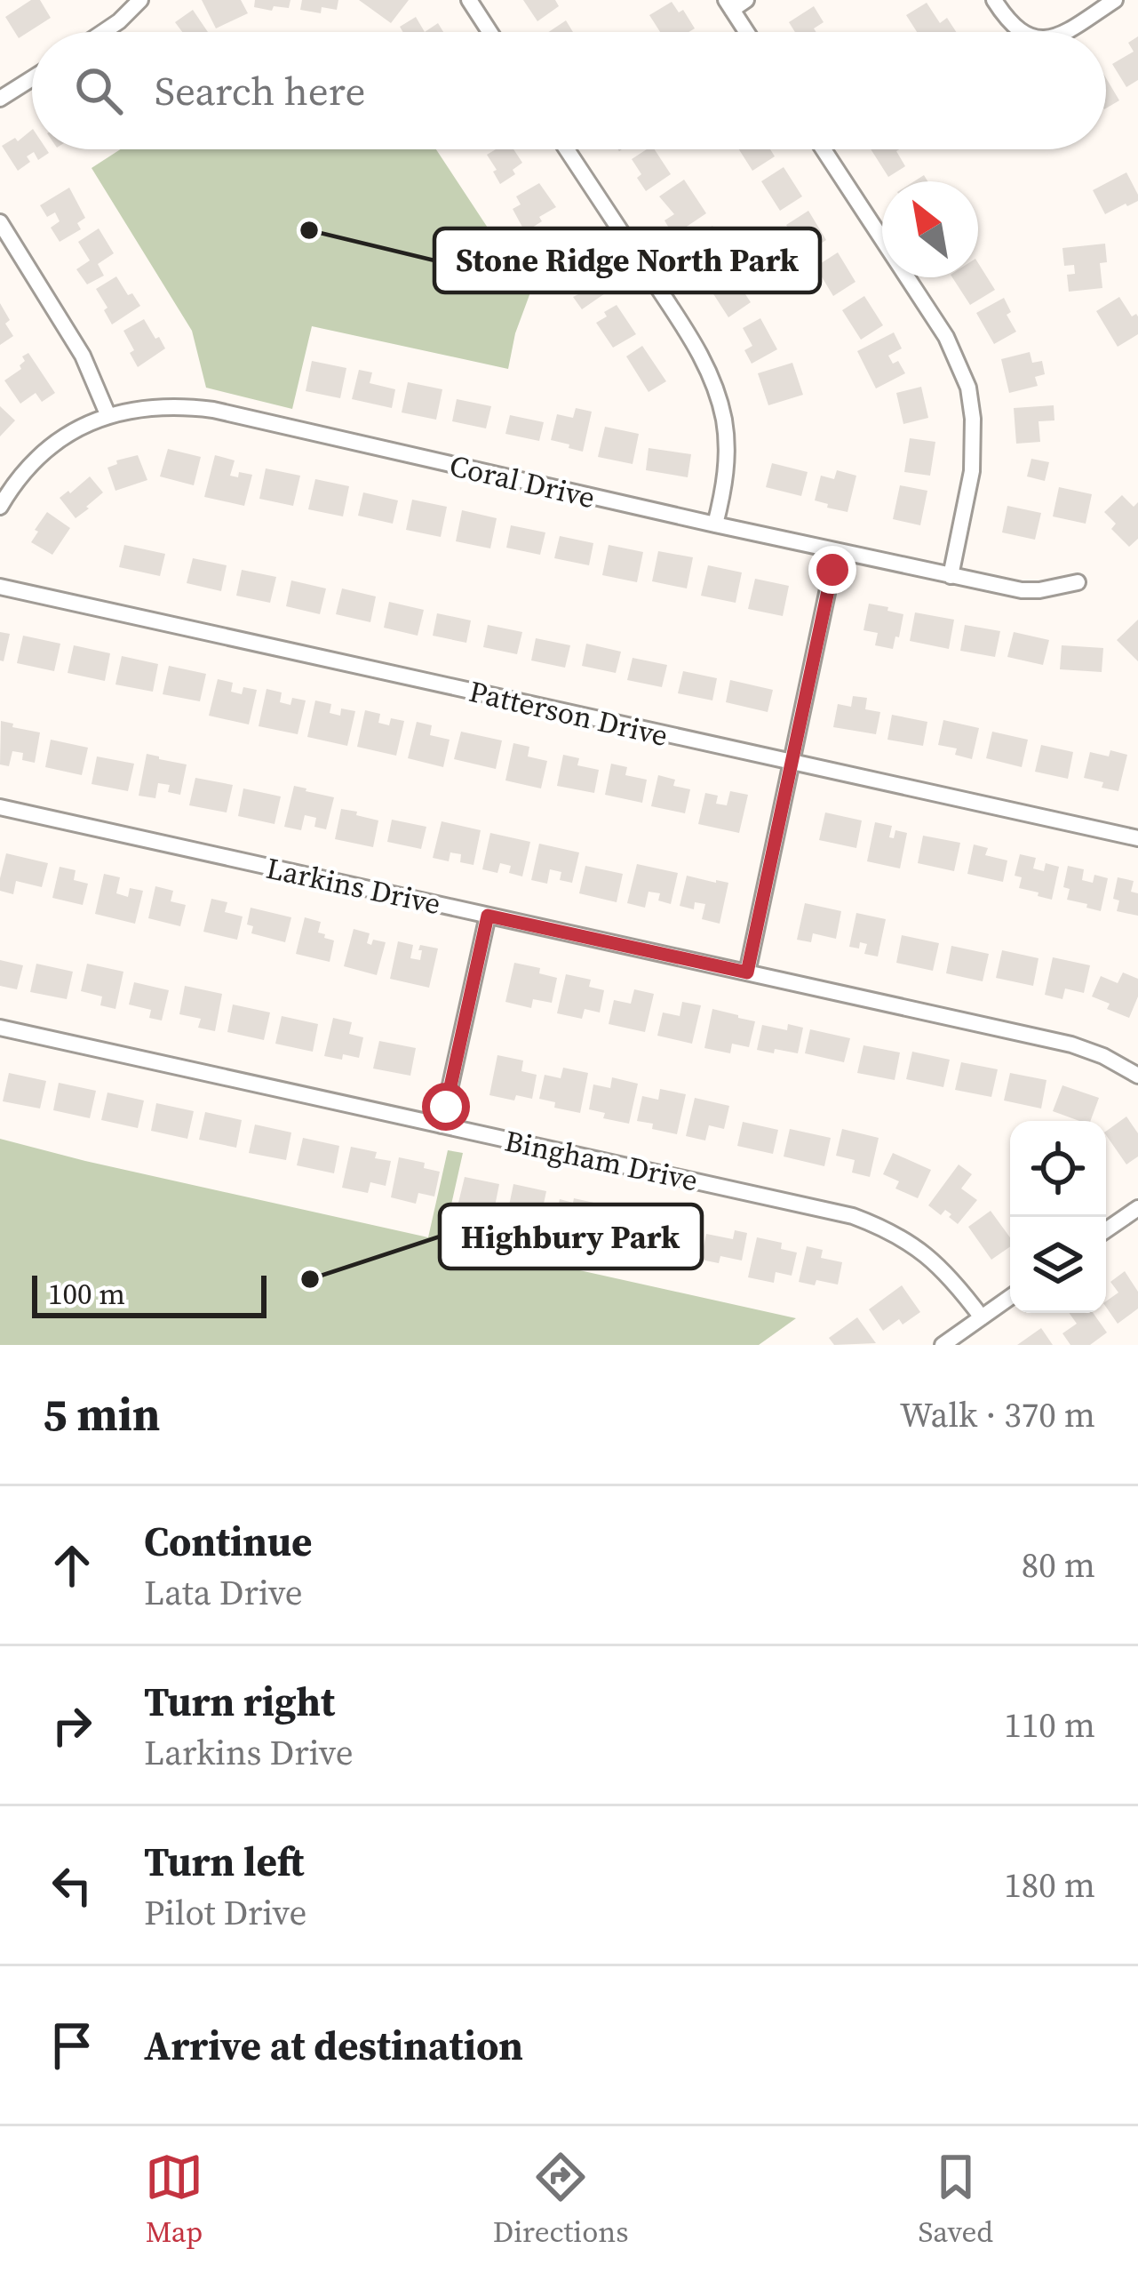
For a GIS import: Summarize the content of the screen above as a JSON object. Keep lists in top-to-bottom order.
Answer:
{
  "streets": {
    "street": [
      "Coral Drive",
      "Patterson Drive",
      "Larkins Drive",
      "Bingham Drive"
    ]
  },
  "places": ["Stone Ridge North Park", "Highbury Park"],
  "scale_bar": "100 m",
  "north": "top left",
  "page": {
    "search": "Search here",
    "scale": "100 m",
    "heading": ["5 min", "Walk · 370 m"],
    "list": [
      ["Continue", "Lata Drive", "80 m"],
      ["Turn right", "Larkins Drive", "110 m"],
      ["Turn left", "Pilot Drive", "180 m"],
      "Arrive at destination"
    ],
    "nav": ["Map", "Directions", "Saved"]
  }
}
